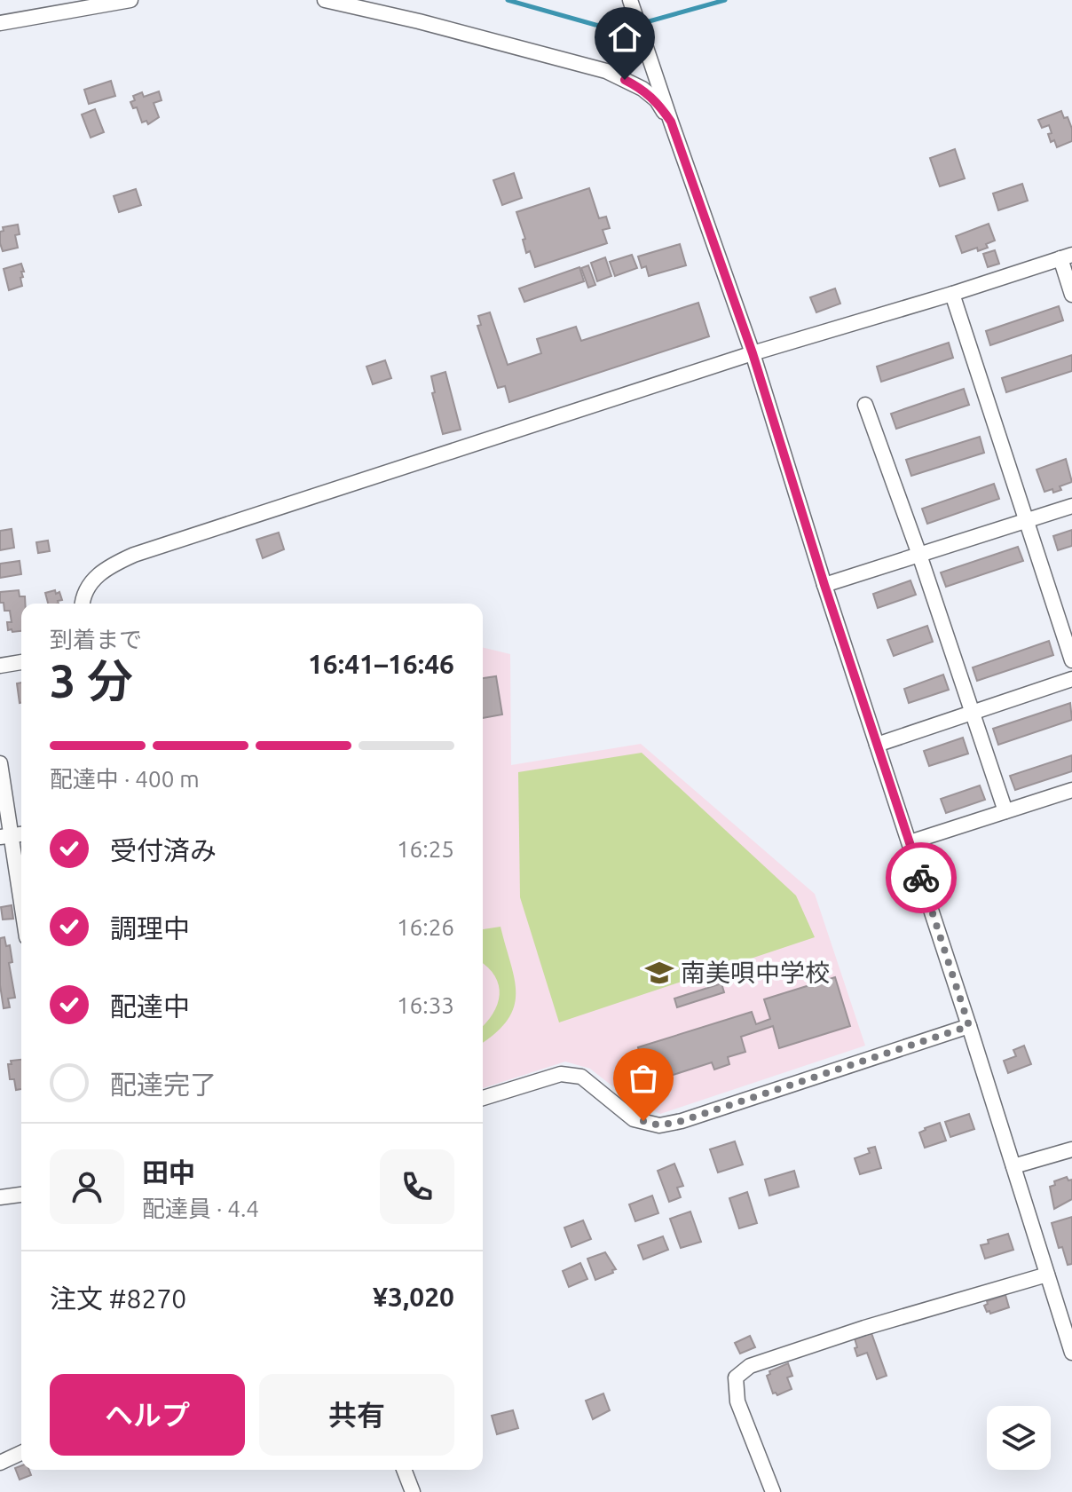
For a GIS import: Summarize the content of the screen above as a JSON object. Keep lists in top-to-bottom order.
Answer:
{
  "places": {
    "school or university": ["南美唄中学校"]
  },
  "page": {
    "heading": ["3 分", "到着まで", "16:41–16:46"],
    "panel": [
      "田中",
      "配達員 · 4.4",
      "注文 #8270",
      "¥3,020"
    ],
    "bar": "配達中 · 400 m",
    "list": [
      ["受付済み", "16:25"],
      ["調理中", "16:26"],
      ["配達中", "16:33"],
      "配達完了"
    ],
    "buttons": ["ヘルプ", "共有"]
  }
}
